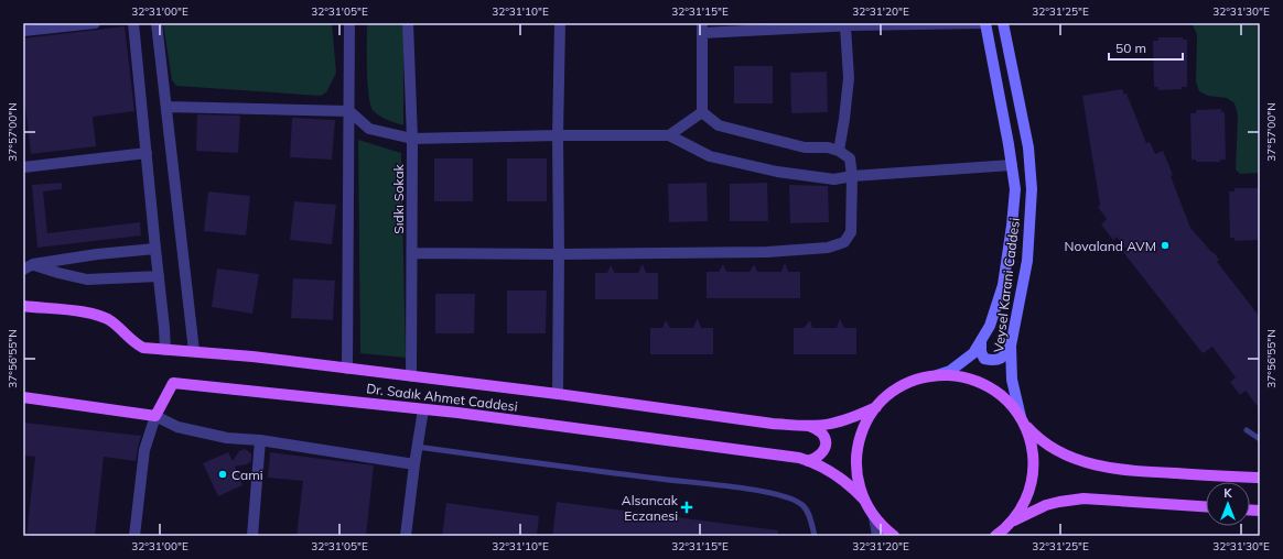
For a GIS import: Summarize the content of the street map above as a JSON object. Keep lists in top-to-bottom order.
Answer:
{
  "streets": {
    "main road": ["Veysel Karani Caddesi", "Dr. Sadık Ahmet Caddesi"],
    "street": ["Sıdkı Sokak"]
  },
  "crossings": [
    ["Sıdkı Sokak", "Dr. Sadık Ahmet Caddesi"]
  ],
  "places": {
    "other": ["Novaland AVM", "Cami"],
    "health": ["Alsancak Eczanesi"]
  },
  "scale_bar": "50 m",
  "north": "top",
  "coordinates": [
    "32°31'00\"E",
    "32°31'05\"E",
    "32°31'10\"E",
    "32°31'15\"E",
    "32°31'20\"E",
    "32°31'25\"E",
    "32°31'30\"E",
    "37°57'00\"N",
    "37°56'55\"N"
  ]
}
